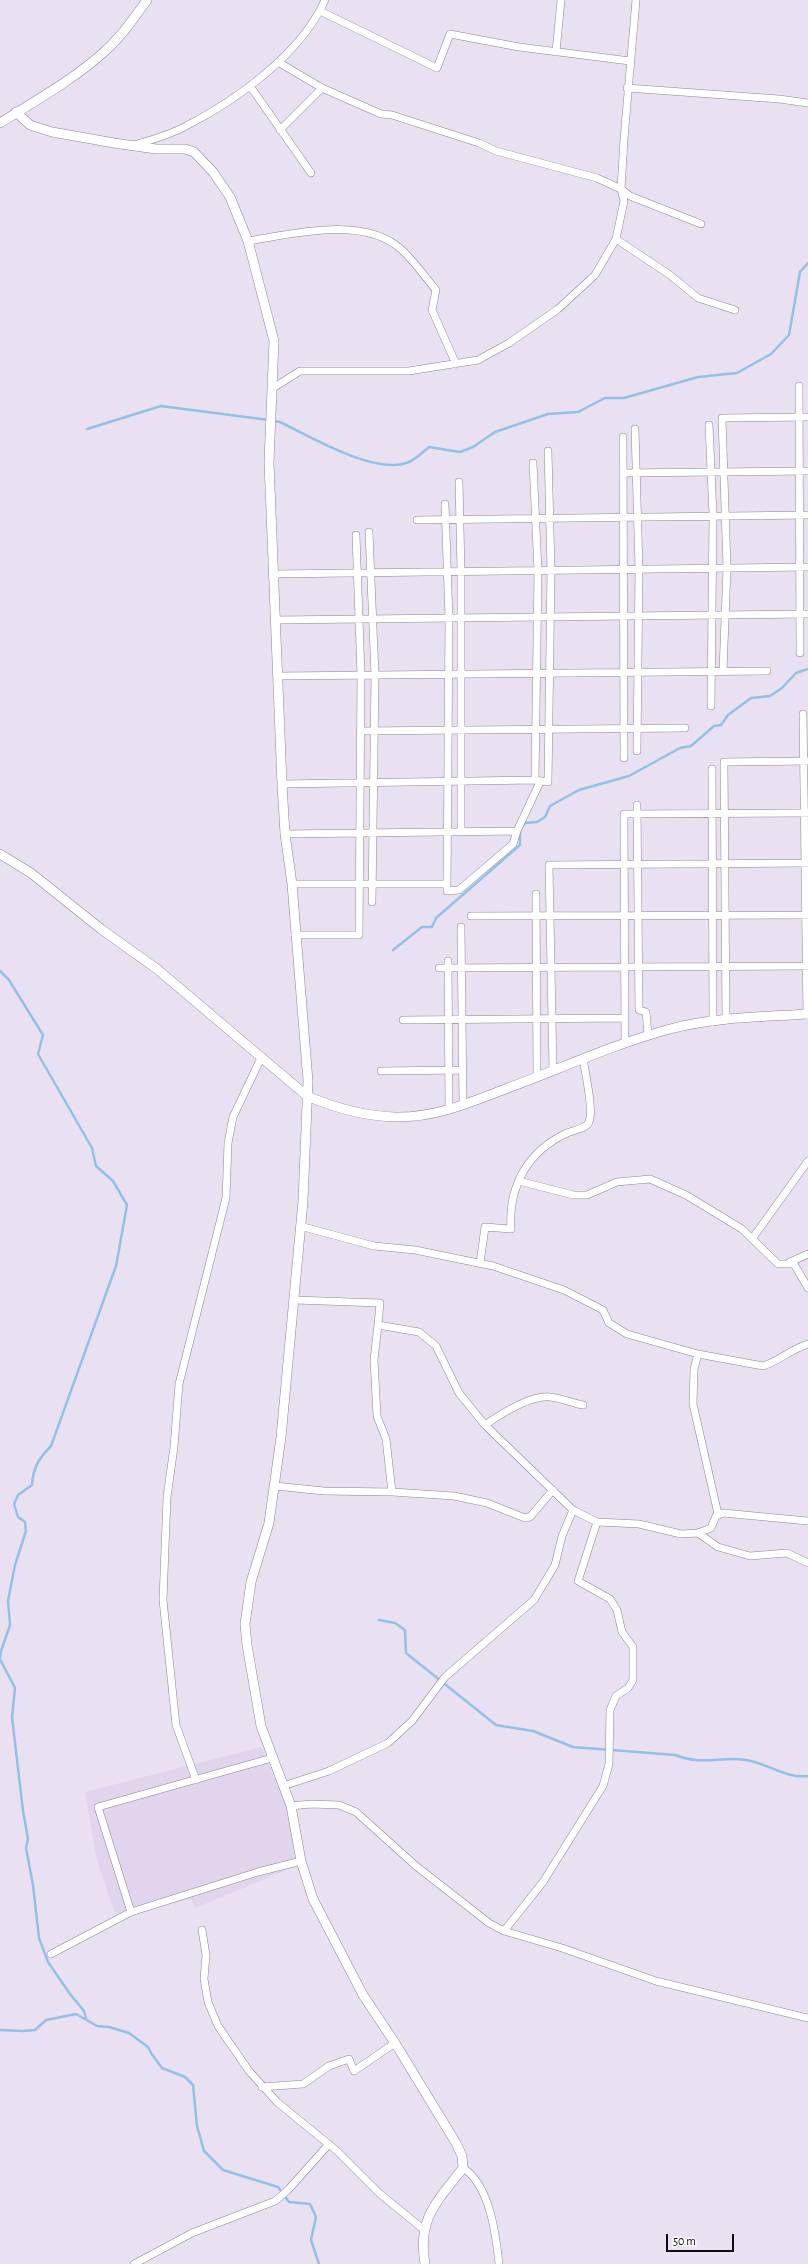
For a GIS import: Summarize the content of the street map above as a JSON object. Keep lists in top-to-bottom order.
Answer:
{
  "scale_bar": "50 m"
}
